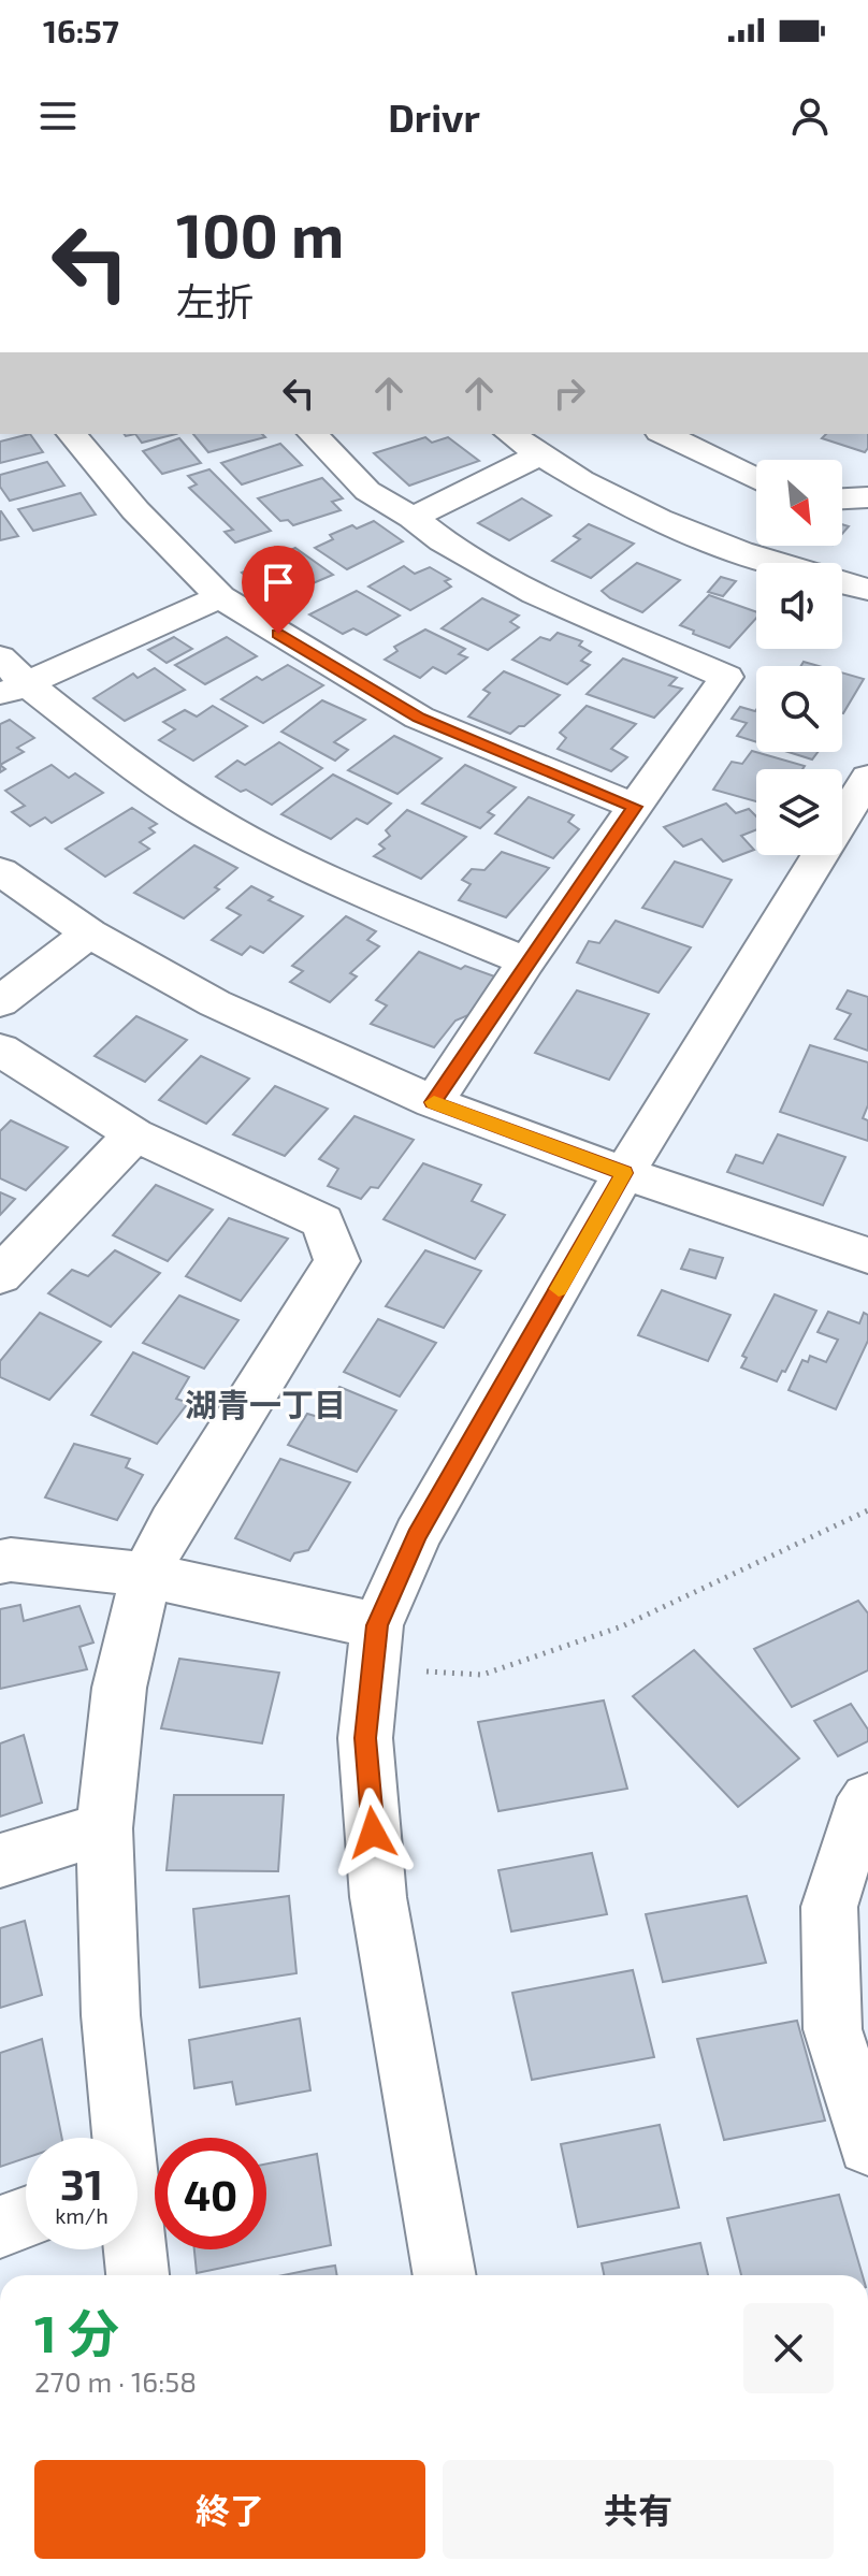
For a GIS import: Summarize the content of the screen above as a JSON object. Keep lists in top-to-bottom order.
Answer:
{
  "districts": ["湖青一丁目"],
  "north": "bottom right",
  "page": {
    "status": "16:57",
    "header": "Drivr",
    "turn": ["100 m", "左折"],
    "speed": "31 km/h",
    "limit": "40",
    "heading": ["1 分", "270 m · 16:58"],
    "buttons": ["終了", "共有"]
  }
}
